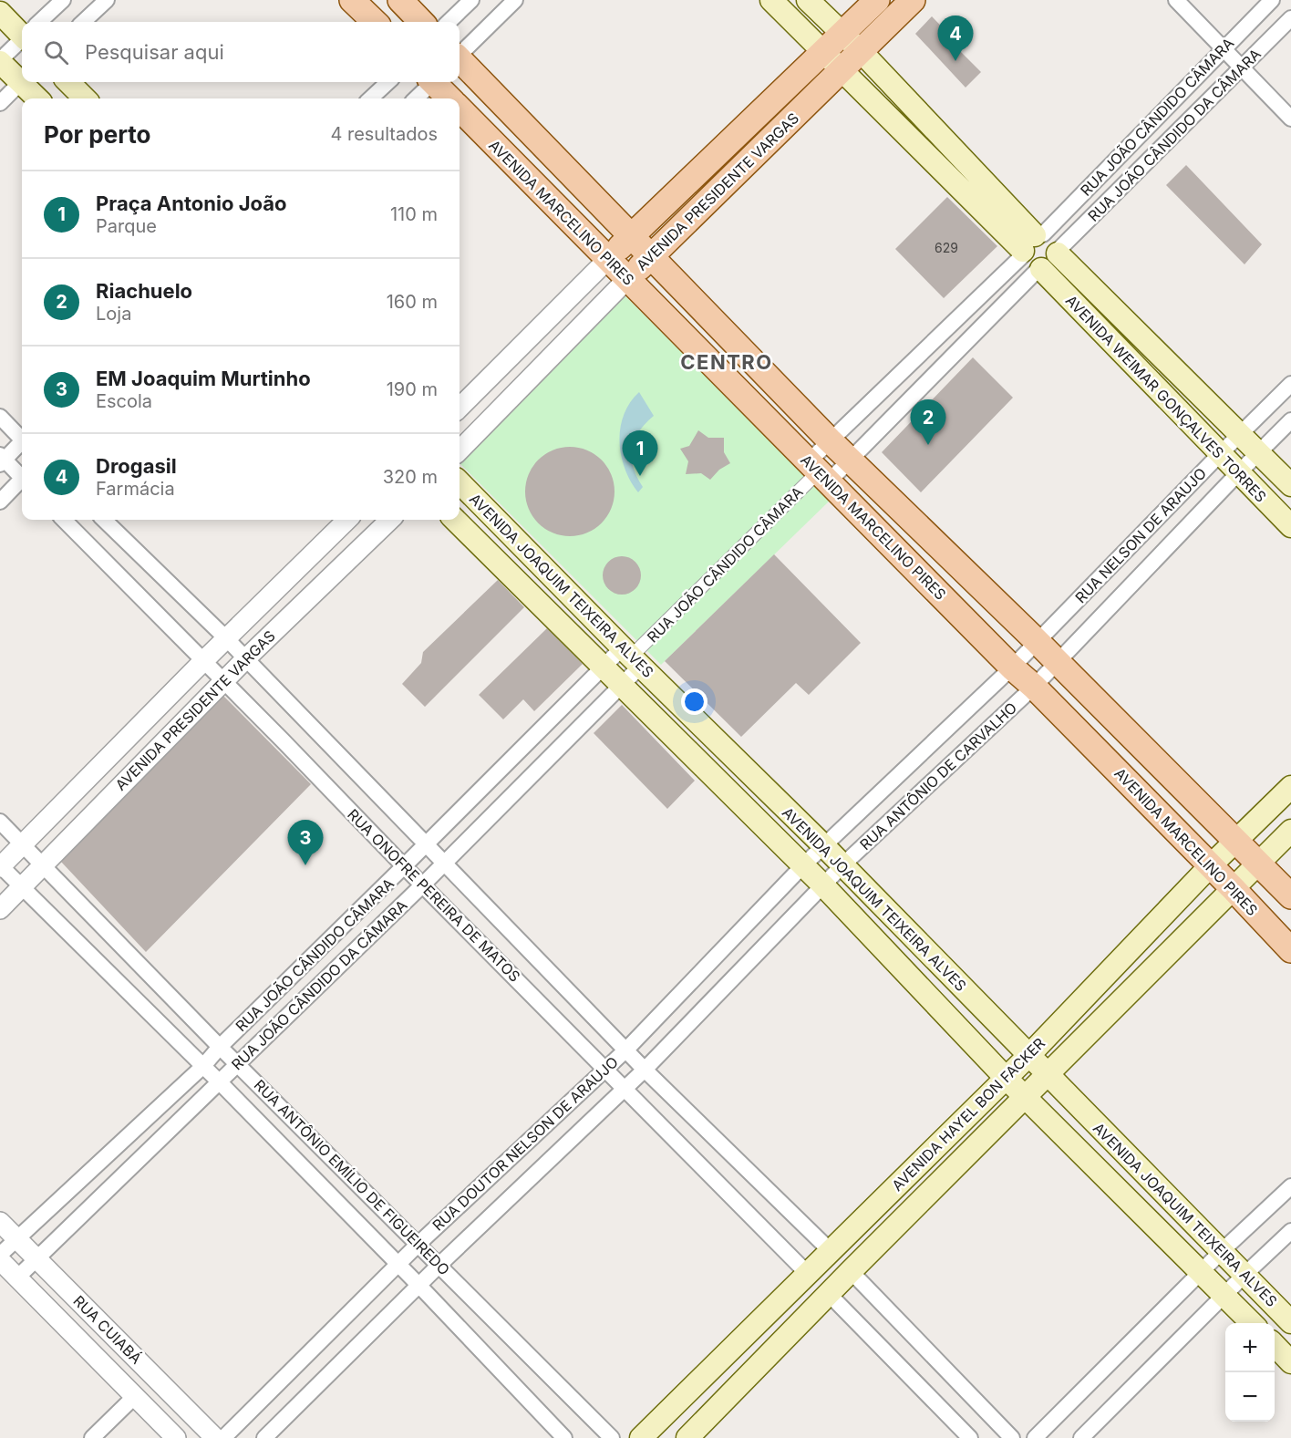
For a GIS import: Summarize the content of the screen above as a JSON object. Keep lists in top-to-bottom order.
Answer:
{
  "streets": {
    "main road": [
      "AVENIDA PRESIDENTE VARGAS",
      "AVENIDA MARCELINO PIRES",
      "AVENIDA WEIMAR GONÇALVES TORRES",
      "AVENIDA JOAQUIM TEIXEIRA ALVES",
      "AVENIDA HAYEL BON FACKER"
    ],
    "street": [
      "RUA JOÃO CÂNDIDO CÂMARA",
      "RUA JOÃO CÂNDIDO DA CÂMARA",
      "RUA NELSON DE ARAUJO",
      "RUA ANTÔNIO DE CARVALHO",
      "RUA ONOFRE PEREIRA DE MATOS",
      "RUA DOUTOR NELSON DE ARAUJO",
      "RUA ANTÔNIO EMÍLIO DE FIGUEIREDO",
      "RUA CUIABÁ"
    ]
  },
  "crossings": [
    ["RUA JOÃO CÂNDIDO CÂMARA", "RUA JOÃO CÂNDIDO DA CÂMARA"],
    ["RUA JOÃO CÂNDIDO CÂMARA", "AVENIDA MARCELINO PIRES"],
    ["RUA JOÃO CÂNDIDO CÂMARA", "AVENIDA WEIMAR GONÇALVES TORRES"],
    ["RUA JOÃO CÂNDIDO CÂMARA", "AVENIDA JOAQUIM TEIXEIRA ALVES"],
    ["RUA JOÃO CÂNDIDO CÂMARA", "RUA ONOFRE PEREIRA DE MATOS"],
    ["RUA JOÃO CÂNDIDO CÂMARA", "RUA ANTÔNIO EMÍLIO DE FIGUEIREDO"],
    ["RUA JOÃO CÂNDIDO CÂMARA", "RUA CUIABÁ"],
    ["RUA JOÃO CÂNDIDO DA CÂMARA", "AVENIDA WEIMAR GONÇALVES TORRES"],
    ["RUA JOÃO CÂNDIDO DA CÂMARA", "AVENIDA JOAQUIM TEIXEIRA ALVES"],
    ["RUA JOÃO CÂNDIDO DA CÂMARA", "RUA ONOFRE PEREIRA DE MATOS"],
    ["RUA JOÃO CÂNDIDO DA CÂMARA", "RUA ANTÔNIO EMÍLIO DE FIGUEIREDO"],
    ["RUA JOÃO CÂNDIDO DA CÂMARA", "RUA CUIABÁ"],
    ["AVENIDA PRESIDENTE VARGAS", "AVENIDA MARCELINO PIRES"],
    ["AVENIDA PRESIDENTE VARGAS", "AVENIDA WEIMAR GONÇALVES TORRES"],
    ["AVENIDA PRESIDENTE VARGAS", "RUA ONOFRE PEREIRA DE MATOS"],
    ["AVENIDA PRESIDENTE VARGAS", "RUA ANTÔNIO EMÍLIO DE FIGUEIREDO"],
    ["AVENIDA MARCELINO PIRES", "RUA NELSON DE ARAUJO"],
    ["AVENIDA MARCELINO PIRES", "RUA ANTÔNIO DE CARVALHO"],
    ["AVENIDA MARCELINO PIRES", "AVENIDA HAYEL BON FACKER"],
    ["AVENIDA WEIMAR GONÇALVES TORRES", "RUA NELSON DE ARAUJO"],
    ["RUA NELSON DE ARAUJO", "RUA ANTÔNIO DE CARVALHO"],
    ["AVENIDA JOAQUIM TEIXEIRA ALVES", "RUA ANTÔNIO DE CARVALHO"],
    ["AVENIDA JOAQUIM TEIXEIRA ALVES", "AVENIDA HAYEL BON FACKER"],
    ["AVENIDA JOAQUIM TEIXEIRA ALVES", "RUA DOUTOR NELSON DE ARAUJO"],
    ["RUA ANTÔNIO DE CARVALHO", "RUA DOUTOR NELSON DE ARAUJO"],
    ["RUA ONOFRE PEREIRA DE MATOS", "AVENIDA HAYEL BON FACKER"],
    ["RUA ONOFRE PEREIRA DE MATOS", "RUA DOUTOR NELSON DE ARAUJO"],
    ["RUA DOUTOR NELSON DE ARAUJO", "RUA ANTÔNIO EMÍLIO DE FIGUEIREDO"]
  ],
  "districts": ["CENTRO"],
  "house_numbers": ["629"],
  "page": {
    "pins": [
      "4",
      "2",
      "1",
      "3"
    ],
    "search": "Pesquisar aqui",
    "heading": ["Por perto", "4 resultados"],
    "list": [
      {
        "mark": "1",
        "name": "Praça Antonio João",
        "note": "Parque",
        "value": "110 m"
      },
      {
        "mark": "2",
        "name": "Riachuelo",
        "note": "Loja",
        "value": "160 m"
      },
      {
        "mark": "3",
        "name": "EM Joaquim Murtinho",
        "note": "Escola",
        "value": "190 m"
      },
      {
        "mark": "4",
        "name": "Drogasil",
        "note": "Farmácia",
        "value": "320 m"
      }
    ],
    "map_buttons": ["+", "−"]
  }
}
